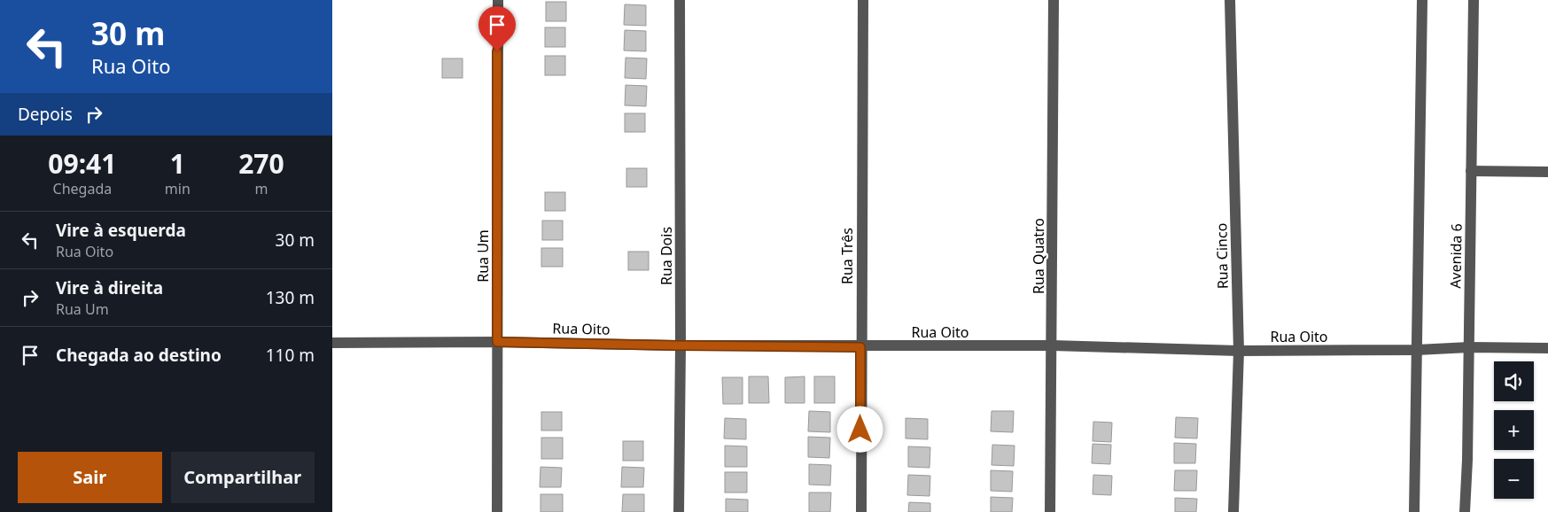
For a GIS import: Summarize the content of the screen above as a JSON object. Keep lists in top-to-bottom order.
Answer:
{
  "streets": {
    "street": [
      "Rua Um",
      "Rua Dois",
      "Rua Três",
      "Rua Quatro",
      "Rua Cinco",
      "Avenida 6",
      "Rua Oito"
    ]
  },
  "crossings": [
    ["Rua Um", "Rua Oito"],
    ["Rua Dois", "Rua Oito"],
    ["Rua Três", "Rua Oito"],
    ["Rua Quatro", "Rua Oito"],
    ["Rua Cinco", "Rua Oito"],
    ["Avenida 6", "Rua Oito"]
  ],
  "page": {
    "turn": ["30 m", "Rua Oito"],
    "then": "Depois",
    "eta": [
      "09:41",
      "Chegada",
      "1",
      "min",
      "270",
      "m"
    ],
    "list": [
      {
        "name": "Vire à esquerda",
        "note": "Rua Oito",
        "value": "30 m"
      },
      {
        "name": "Vire à direita",
        "note": "Rua Um",
        "value": "130 m"
      },
      {
        "name": "Chegada ao destino",
        "value": "110 m"
      }
    ],
    "map_buttons": ["+", "−"],
    "buttons": ["Sair", "Compartilhar"]
  }
}
